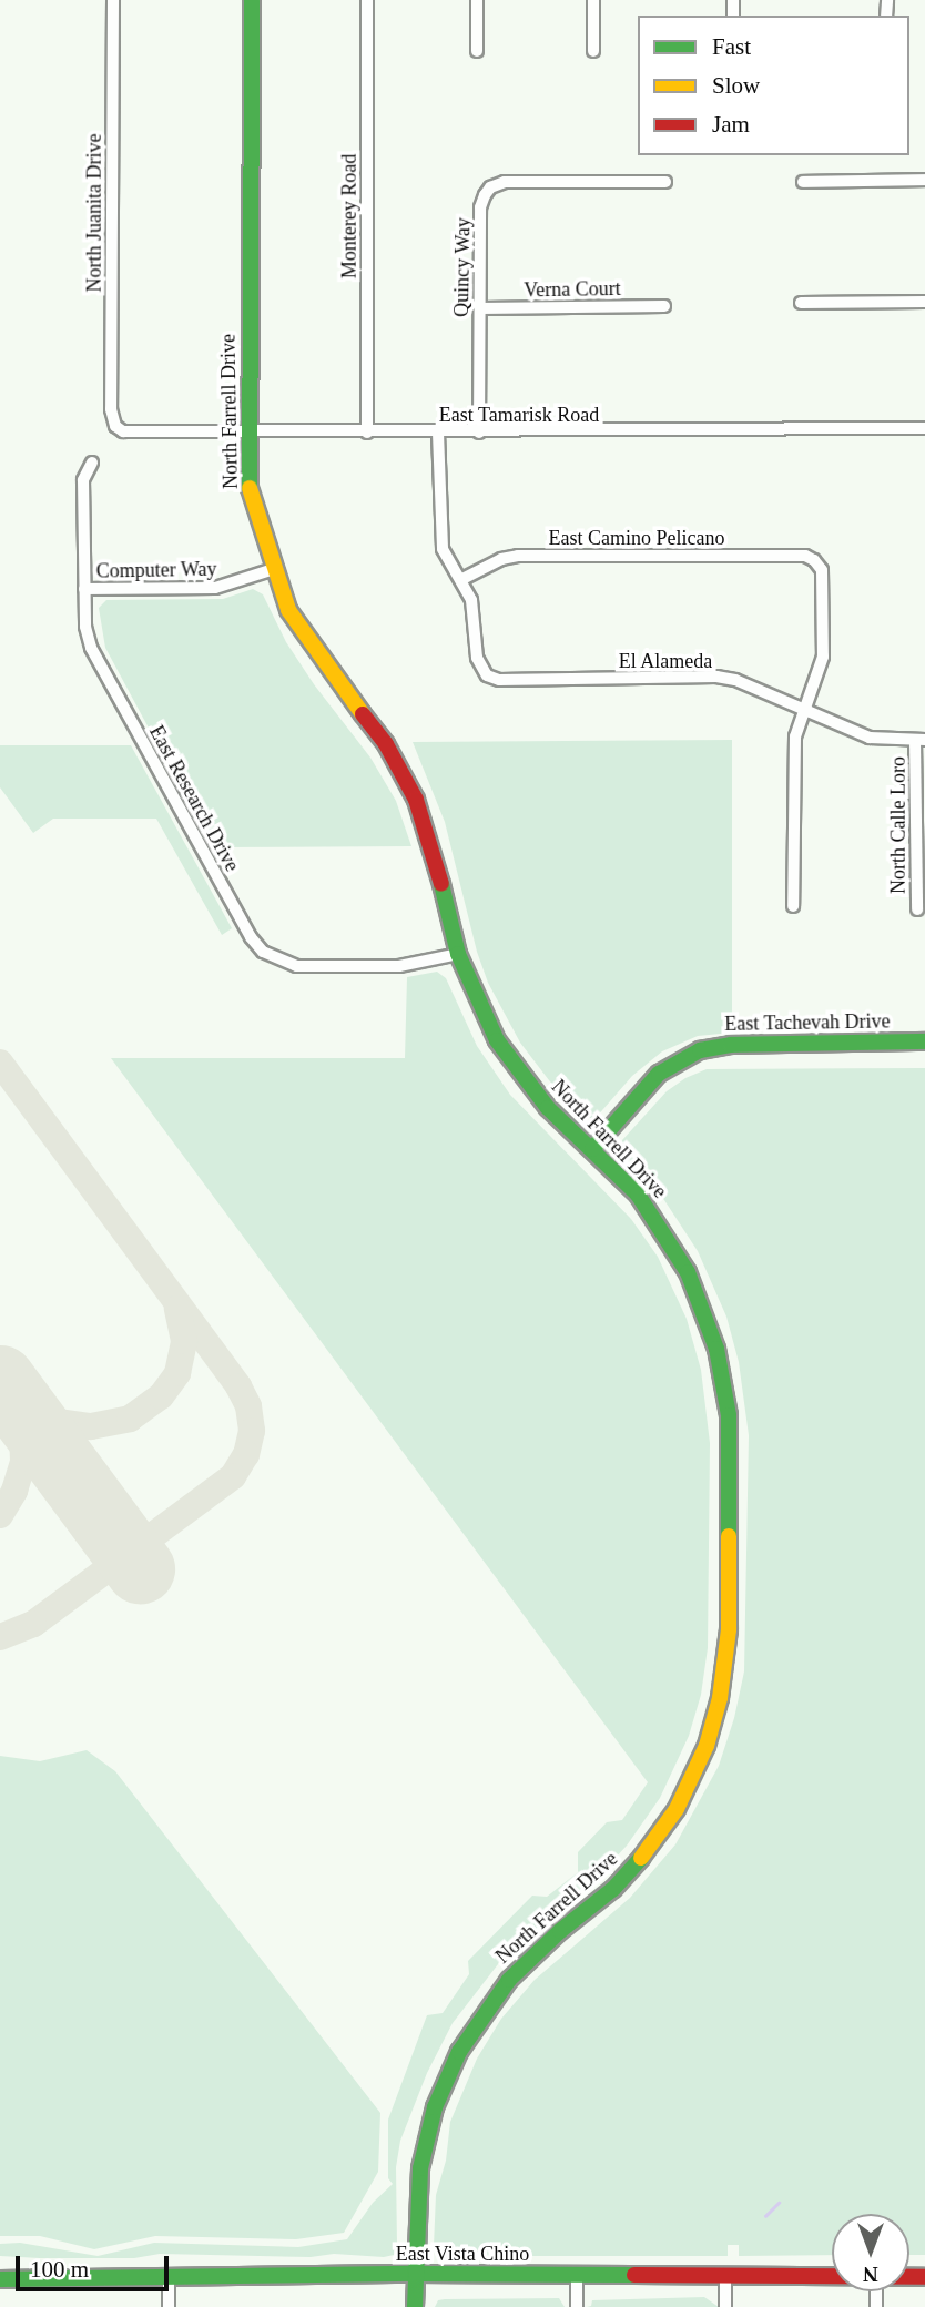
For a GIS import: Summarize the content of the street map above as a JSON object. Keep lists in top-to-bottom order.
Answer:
{
  "streets": {
    "street": [
      "North Juanita Drive",
      "Monterey Road",
      "Quincy Way",
      "Verna Court",
      "North Farrell Drive",
      "East Tamarisk Road",
      "East Camino Pelicano",
      "Computer Way",
      "El Alameda",
      "East Research Drive",
      "North Calle Loro",
      "East Tachevah Drive",
      "East Vista Chino"
    ]
  },
  "crossings": [
    ["North Juanita Drive", "East Tamarisk Road"],
    ["Monterey Road", "East Tamarisk Road"],
    ["Quincy Way", "Verna Court"],
    ["Quincy Way", "East Tamarisk Road"],
    ["North Farrell Drive", "East Tamarisk Road"],
    ["North Farrell Drive", "Computer Way"],
    ["North Farrell Drive", "East Research Drive"],
    ["North Farrell Drive", "East Tachevah Drive"],
    ["North Farrell Drive", "East Vista Chino"],
    ["East Camino Pelicano", "El Alameda"],
    ["Computer Way", "East Research Drive"],
    ["El Alameda", "North Calle Loro"]
  ],
  "legend": ["Fast", "Slow", "Jam"],
  "scale_bar": "100 m",
  "north": "bottom"
}
